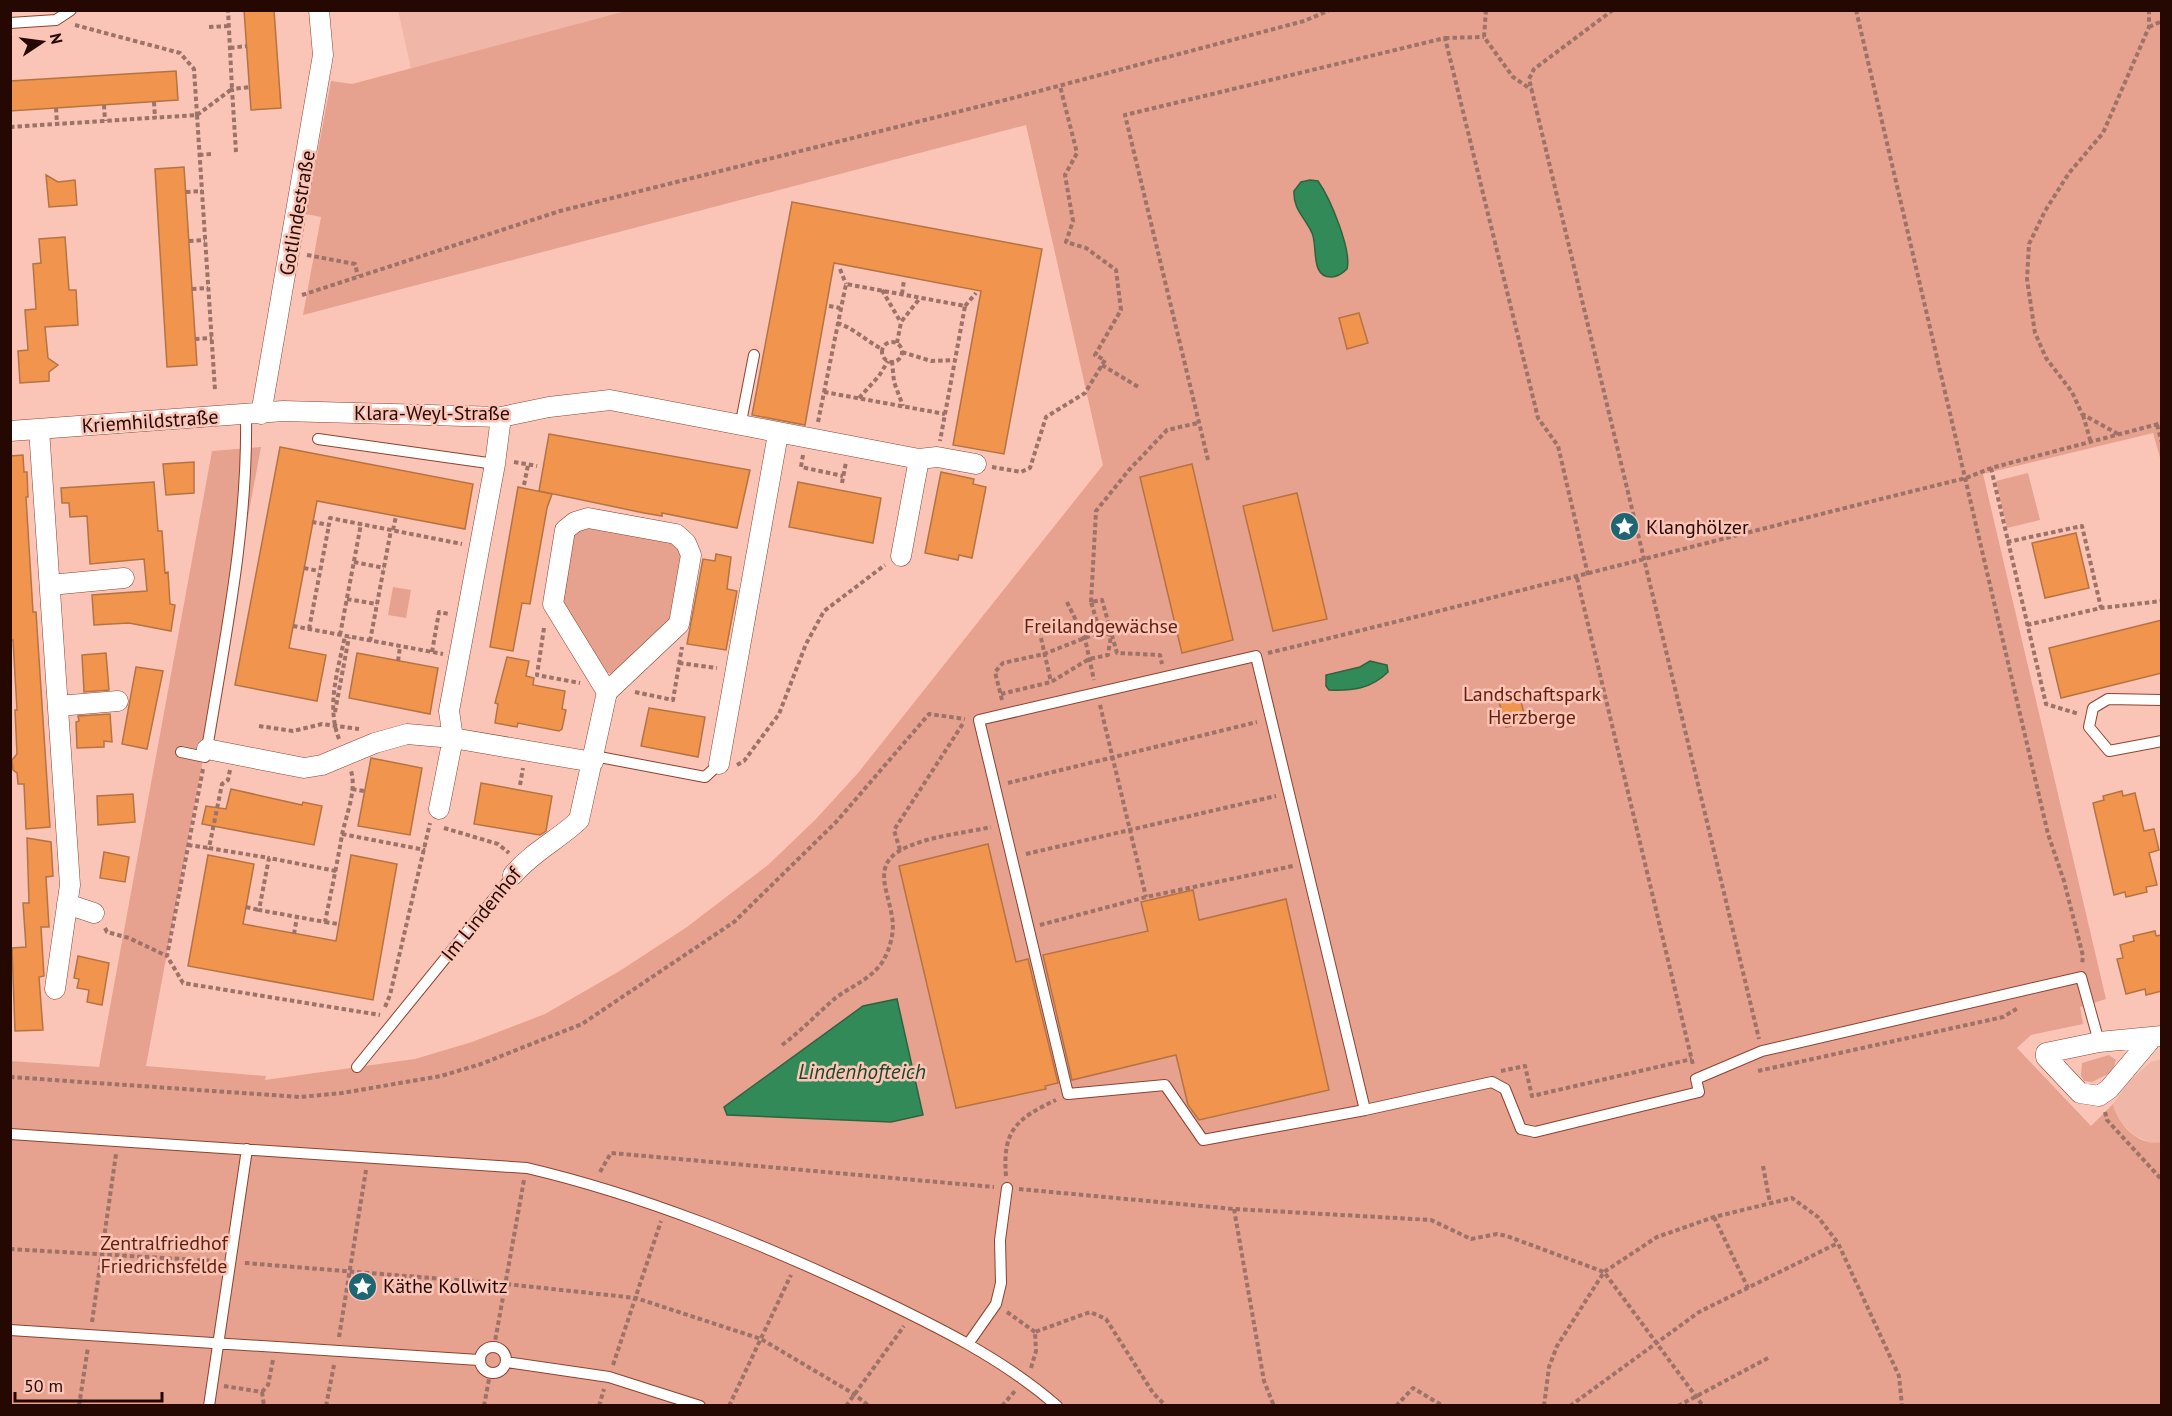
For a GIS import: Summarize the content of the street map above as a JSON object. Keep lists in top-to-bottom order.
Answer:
{
  "streets": {
    "street": [
      "Gotlindestraße",
      "Klara-Weyl-Straße",
      "Kriemhildstraße",
      "Im Lindenhof"
    ]
  },
  "crossings": [
    ["Gotlindestraße", "Klara-Weyl-Straße"],
    ["Gotlindestraße", "Kriemhildstraße"],
    ["Klara-Weyl-Straße", "Kriemhildstraße"]
  ],
  "water": ["Lindenhofteich"],
  "parks": ["Freilandgewächse", "Landschaftspark Herzberge", "Zentralfriedhof Friedrichsfelde"],
  "places": {
    "place": ["Klanghölzer", "Käthe Kollwitz"]
  },
  "scale_bar": "50 m",
  "north": "right"
}
